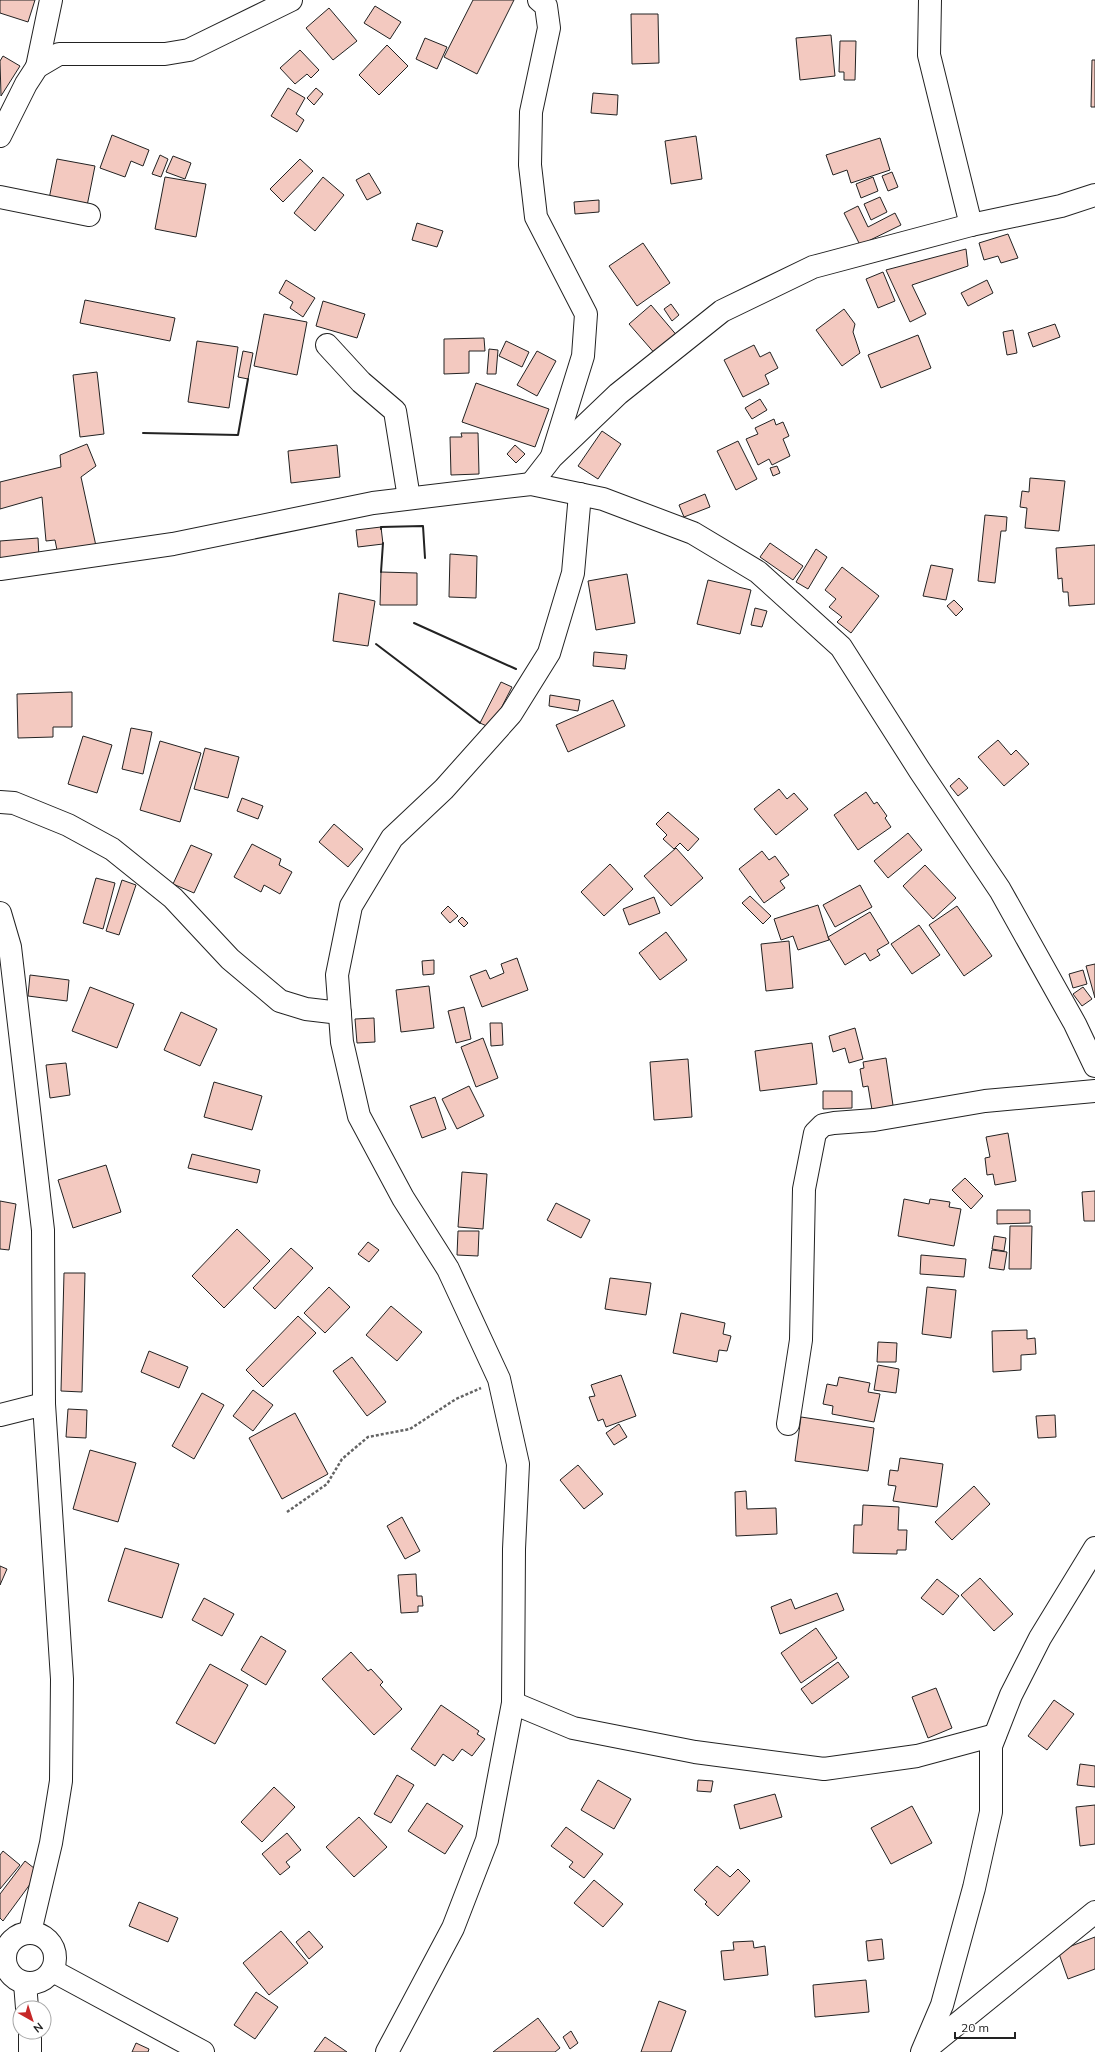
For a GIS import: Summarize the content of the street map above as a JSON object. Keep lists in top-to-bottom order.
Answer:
{
  "scale_bar": "20 m",
  "north": "bottom right"
}
